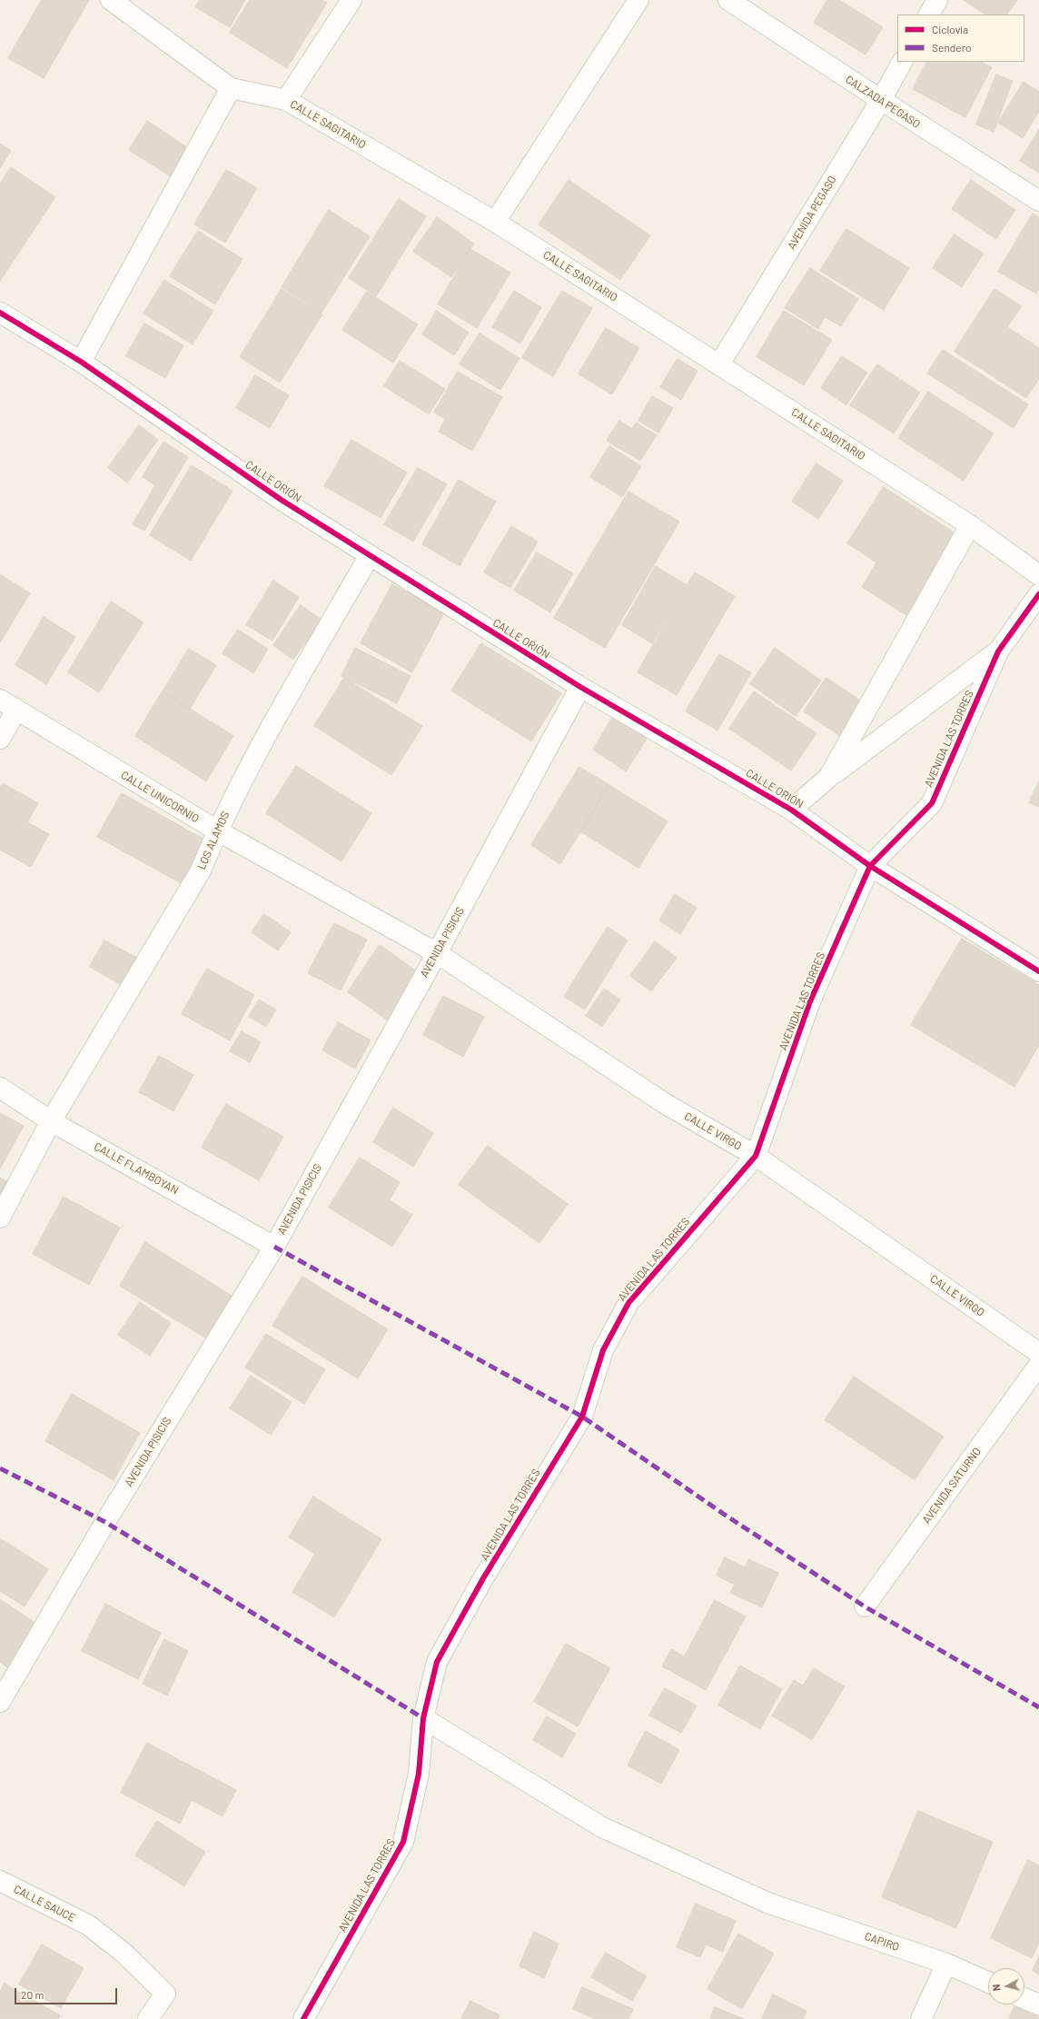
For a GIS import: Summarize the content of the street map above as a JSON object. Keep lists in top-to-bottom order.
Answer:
{
  "streets": {
    "street": [
      "CALZADA PEGASO",
      "CALLE SAGITARIO",
      "AVENIDA PEGASO",
      "CALLE ORIÓN",
      "AVENIDA LAS TORRES",
      "CALLE UNICORNIO",
      "LOS ALAMOS",
      "AVENIDA PISICIS",
      "CALLE VIRGO",
      "CALLE FLAMBOYAN",
      "AVENIDA SATURNO",
      "CALLE SAUCE",
      "CAPIRO"
    ]
  },
  "crossings": [
    ["CALZADA PEGASO", "AVENIDA PEGASO"],
    ["CALLE SAGITARIO", "AVENIDA PEGASO"],
    ["CALLE ORIÓN", "AVENIDA LAS TORRES"],
    ["CALLE ORIÓN", "LOS ALAMOS"],
    ["CALLE ORIÓN", "AVENIDA PISICIS"],
    ["AVENIDA LAS TORRES", "CALLE VIRGO"],
    ["AVENIDA LAS TORRES", "CAPIRO"],
    ["CALLE UNICORNIO", "LOS ALAMOS"],
    ["CALLE UNICORNIO", "AVENIDA PISICIS"],
    ["CALLE UNICORNIO", "CALLE VIRGO"],
    ["LOS ALAMOS", "CALLE FLAMBOYAN"],
    ["AVENIDA PISICIS", "CALLE VIRGO"],
    ["AVENIDA PISICIS", "CALLE FLAMBOYAN"]
  ],
  "legend": ["Ciclovía", "Sendero"],
  "scale_bar": "20 m",
  "north": "left"
}
